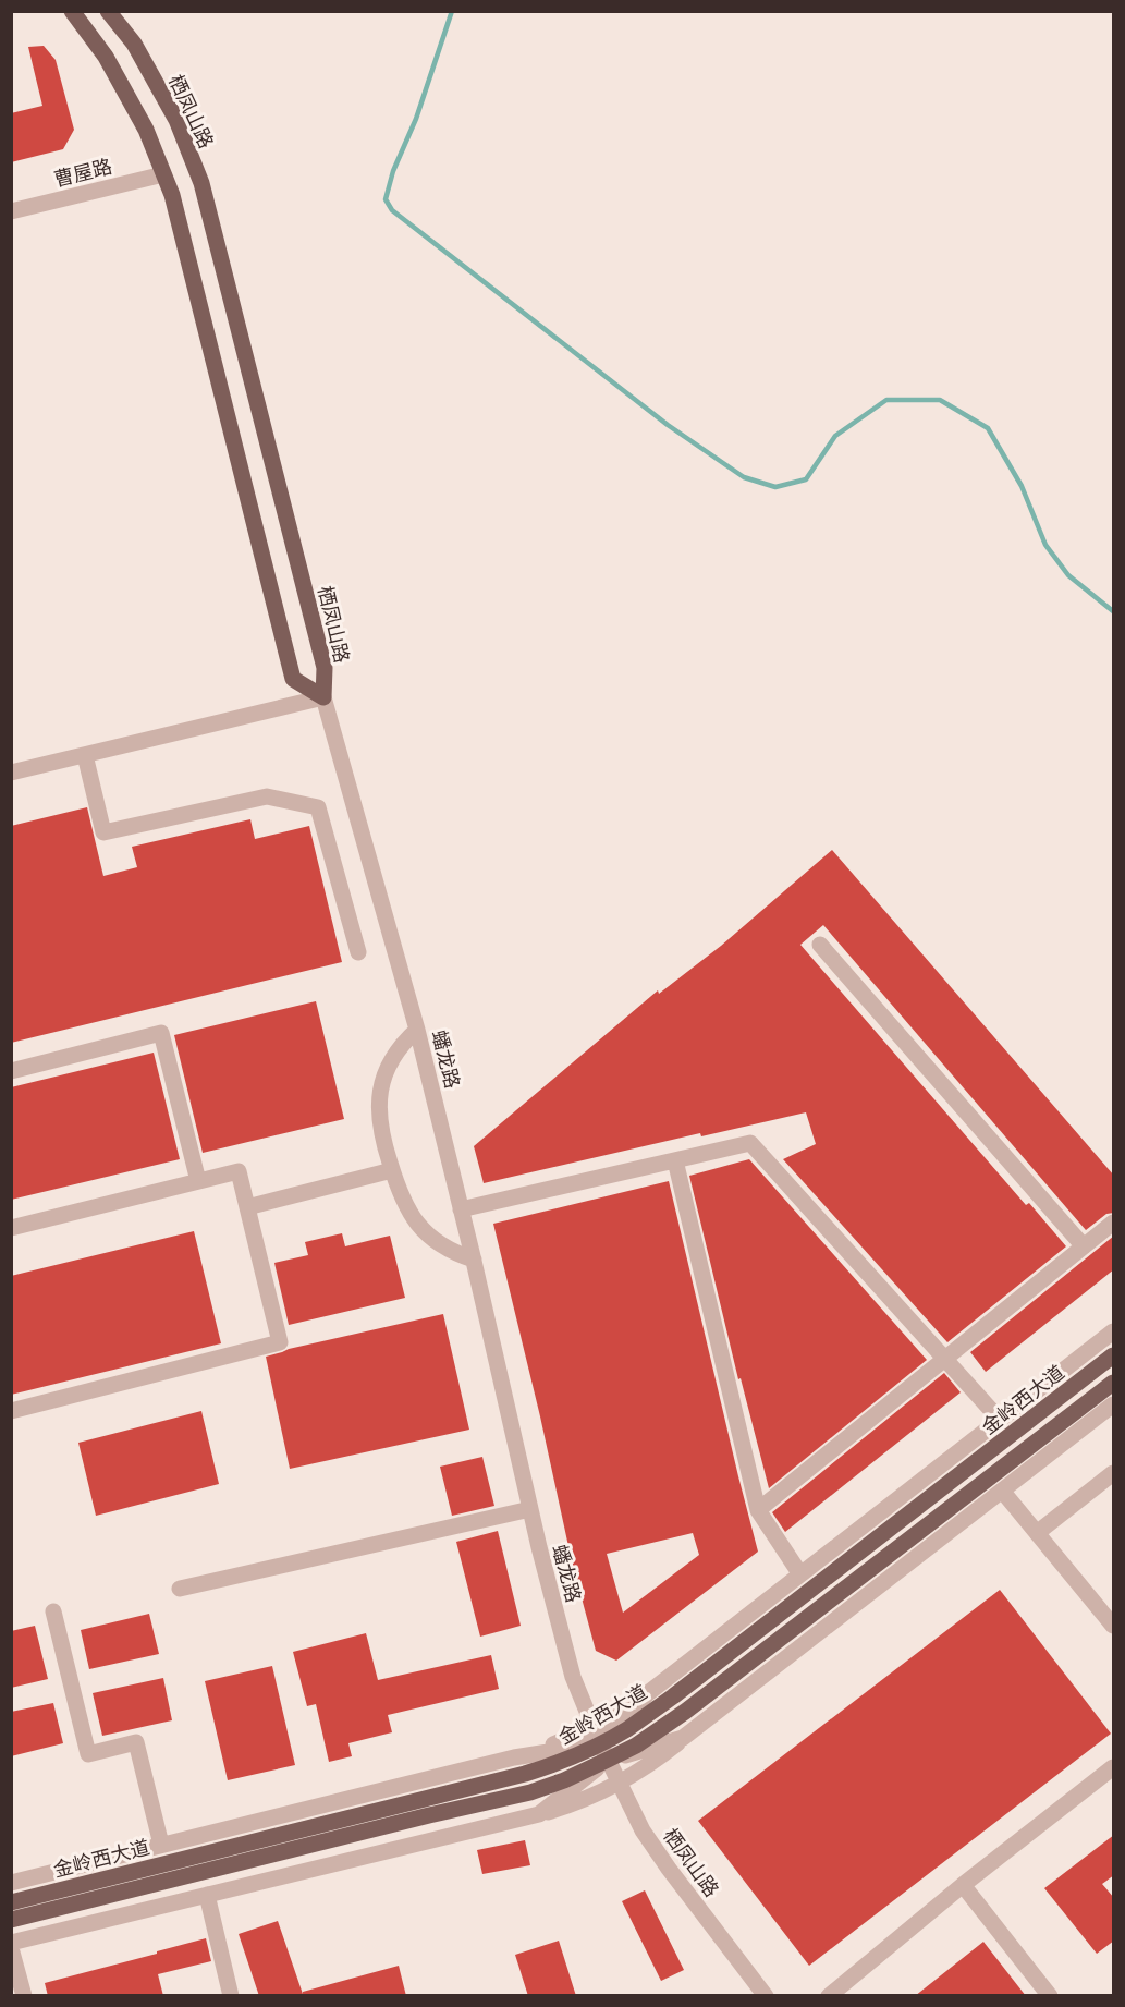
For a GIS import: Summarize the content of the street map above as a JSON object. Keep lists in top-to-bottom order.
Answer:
{
  "streets": {
    "main road": ["栖凤山路", "金岭西大道"],
    "street": ["曹屋路", "蟠龙路"]
  },
  "crossings": [
    ["栖凤山路", "蟠龙路"],
    ["栖凤山路", "金岭西大道"],
    ["蟠龙路", "金岭西大道"]
  ]
}
